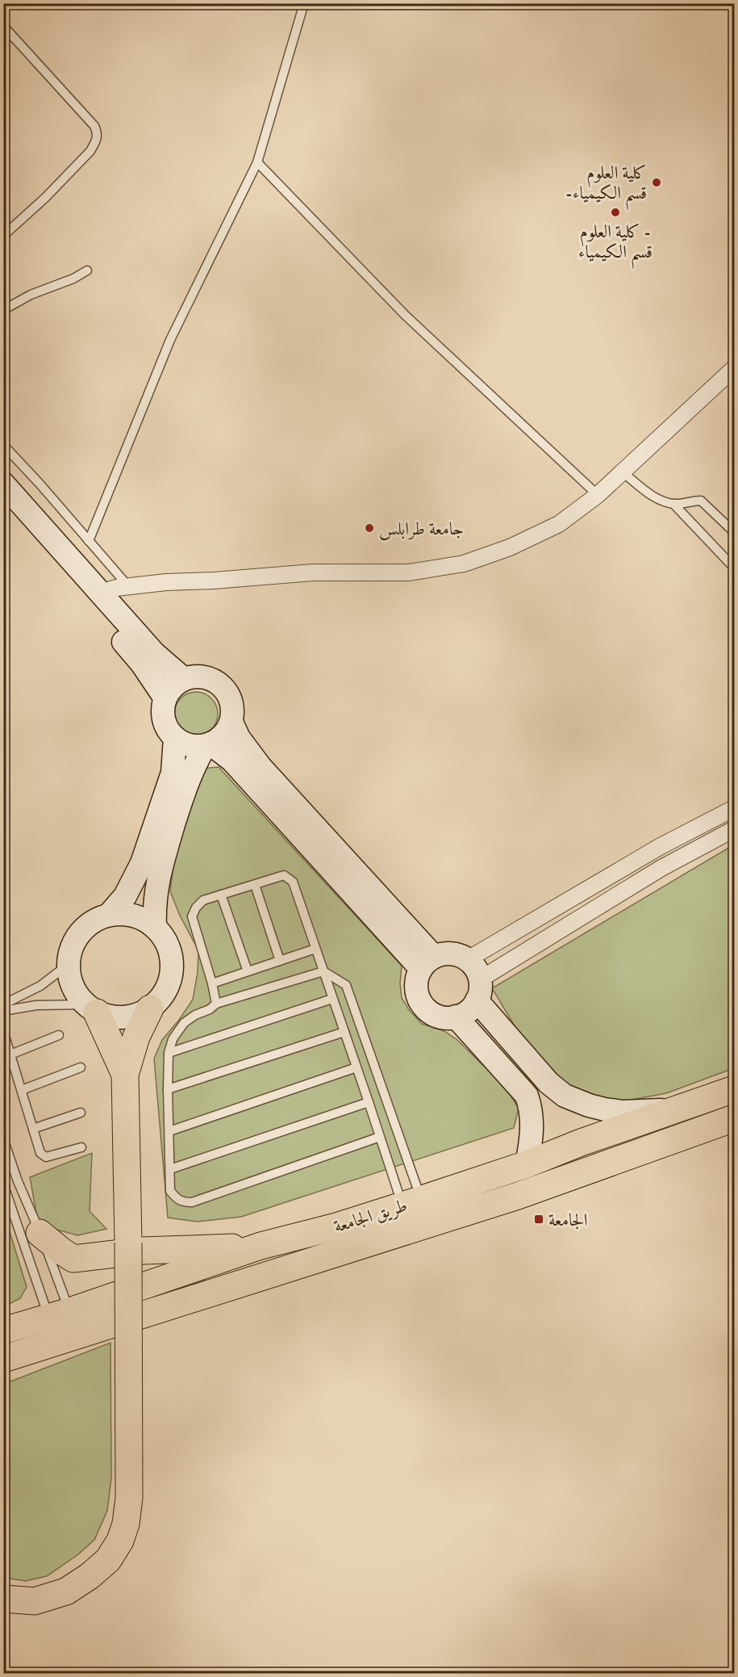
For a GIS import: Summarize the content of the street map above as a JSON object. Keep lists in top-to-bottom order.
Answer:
{
  "streets": {
    "highway": ["طريق الجامعة"]
  },
  "places": {
    "other": ["كلية العلوم -قسم الكيمياء", "كلية العلوم - قسم الكيمياء", "جامعة طرابلس"],
    "transit": ["الجامعة"]
  }
}
